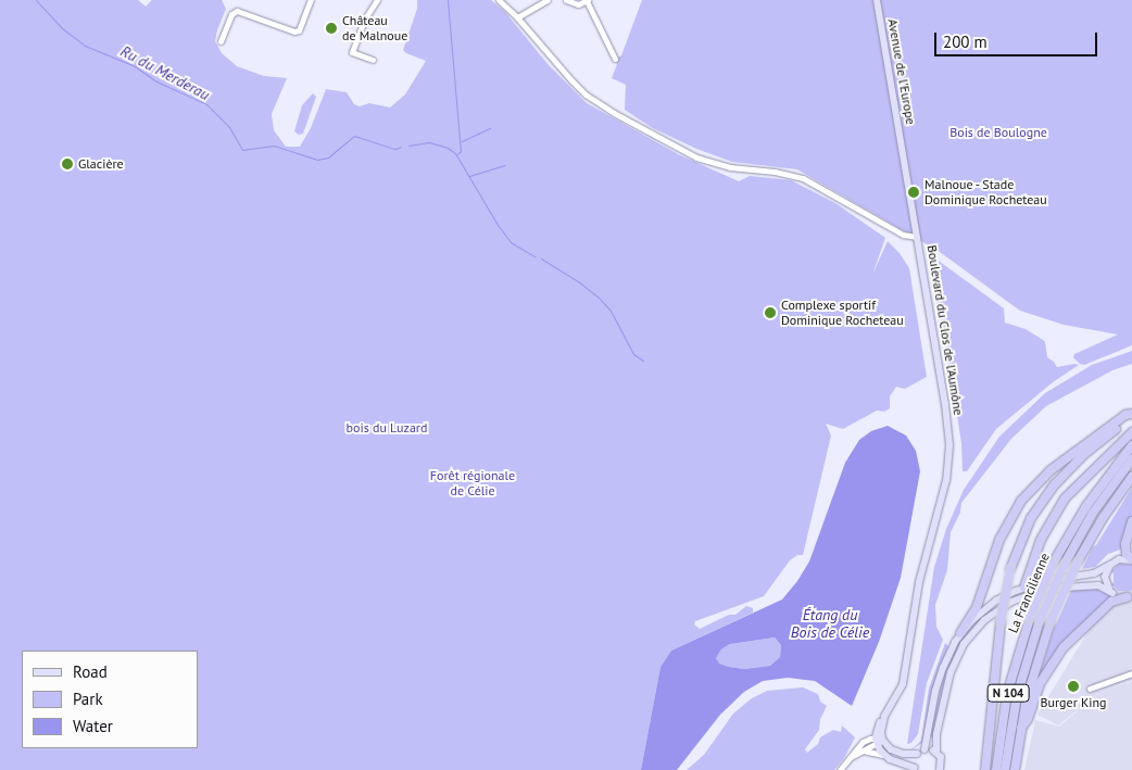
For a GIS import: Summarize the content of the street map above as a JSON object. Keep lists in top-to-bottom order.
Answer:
{
  "streets": {
    "highway": ["La Francilienne", "N 104"],
    "main road": ["Avenue de l'Europe", "Boulevard du Clos de l'Aumône"]
  },
  "crossings": [
    ["Avenue de l'Europe", "Boulevard du Clos de l'Aumône"]
  ],
  "water": ["Ru du Merderau", "Étang du Bois de Célie"],
  "parks": ["Bois de Boulogne", "bois du Luzard", "Forêt régionale de Célie"],
  "places": [
    "Château de Malnoue",
    "Glacière",
    "Malnoue - Stade Dominique Rocheteau",
    "Complexe sportif Dominique Rocheteau",
    "Burger King"
  ],
  "legend": ["Road", "Park", "Water"],
  "scale_bar": "200 m"
}
